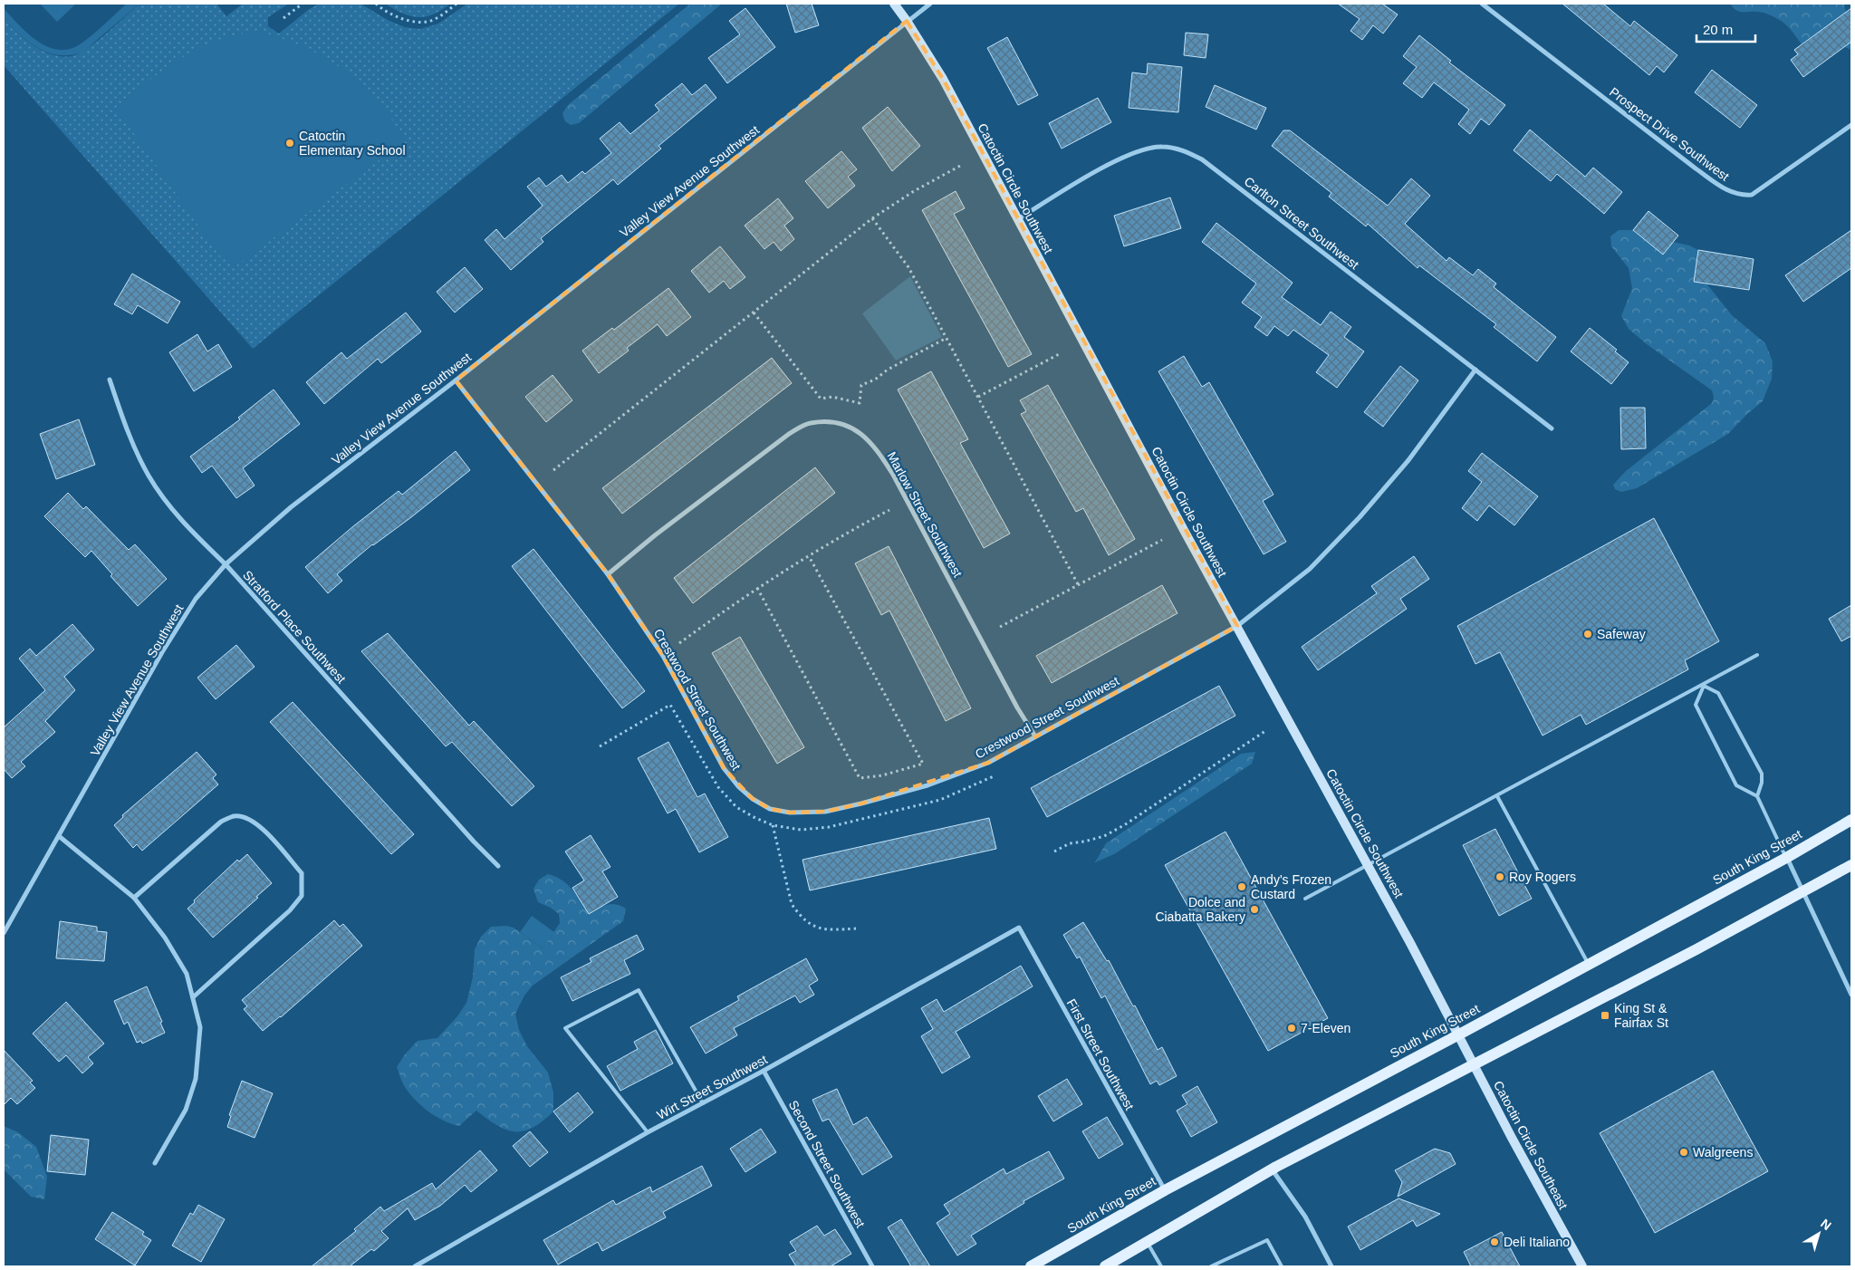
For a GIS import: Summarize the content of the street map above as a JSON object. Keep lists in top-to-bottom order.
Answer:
{
  "streets": {
    "main road": ["Catoctin Circle Southwest", "South King Street", "Catoctin Circle Southeast"],
    "street": [
      "Prospect Drive Southwest",
      "Valley View Avenue Southwest",
      "Carlton Street Southwest",
      "Marlow Street Southwest",
      "Stratford Place Southwest",
      "Crestwood Street Southwest",
      "First Street Southwest",
      "Wirt Street Southwest",
      "Second Street Southwest"
    ]
  },
  "crossings": [
    ["Valley View Avenue Southwest", "Catoctin Circle Southwest"],
    ["Valley View Avenue Southwest", "Stratford Place Southwest"],
    ["Valley View Avenue Southwest", "Crestwood Street Southwest"],
    ["Catoctin Circle Southwest", "Carlton Street Southwest"],
    ["Catoctin Circle Southwest", "Crestwood Street Southwest"],
    ["Catoctin Circle Southwest", "South King Street"],
    ["Catoctin Circle Southwest", "Catoctin Circle Southeast"],
    ["Carlton Street Southwest", "Crestwood Street Southwest"],
    ["Marlow Street Southwest", "Crestwood Street Southwest"],
    ["South King Street", "First Street Southwest"],
    ["South King Street", "Catoctin Circle Southeast"],
    ["First Street Southwest", "Wirt Street Southwest"],
    ["Wirt Street Southwest", "Second Street Southwest"]
  ],
  "places": {
    "other": [
      "Catoctin Elementary School",
      "Safeway",
      "Roy Rogers",
      "Andy's Frozen Custard",
      "Dolce and Ciabatta Bakery",
      "7-Eleven",
      "Walgreens",
      "Deli Italiano"
    ],
    "transit": ["King St & Fairfax St"]
  },
  "scale_bar": "20 m",
  "north": "top right"
}
